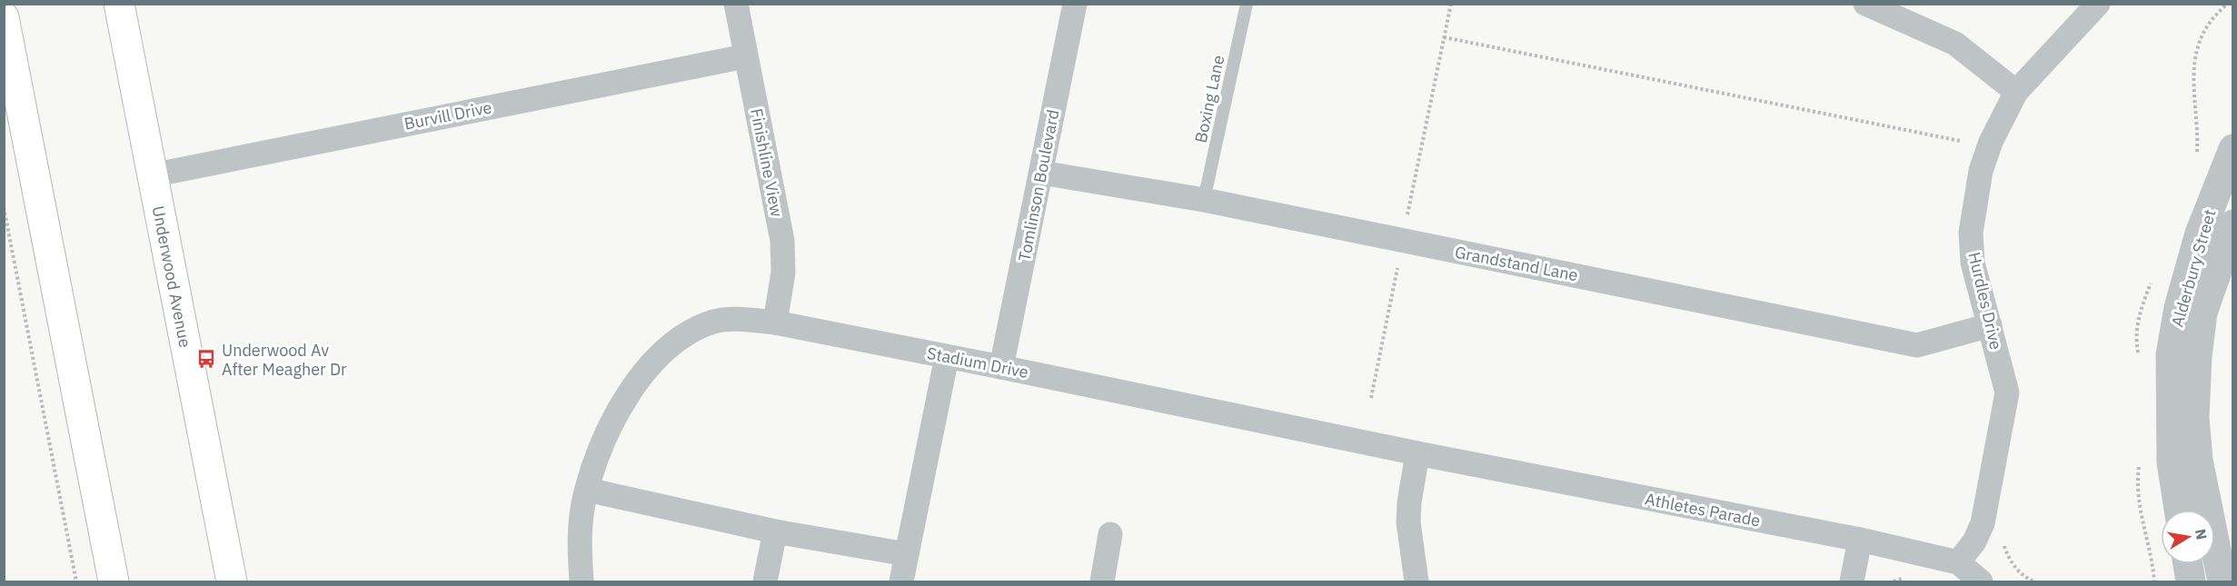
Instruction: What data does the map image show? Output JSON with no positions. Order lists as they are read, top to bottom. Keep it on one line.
{"streets":{"main road":["Underwood Avenue"],"street":["Burvill Drive","Finishline View","Tomlinson Boulevard","Grandstand Lane","Alderbury Street","Hurdles Drive","Stadium Drive","Athletes Parade"],"lane":["Boxing Lane"]},"crossings":[["Boxing Lane","Grandstand Lane"],["Burvill Drive","Finishline View"],["Burvill Drive","Underwood Avenue"],["Finishline View","Stadium Drive"],["Tomlinson Boulevard","Grandstand Lane"],["Tomlinson Boulevard","Stadium Drive"],["Grandstand Lane","Hurdles Drive"],["Hurdles Drive","Athletes Parade"],["Stadium Drive","Athletes Parade"]],"places":{"bus stop":["Underwood Av After Meagher Dr"]},"north":"right"}
